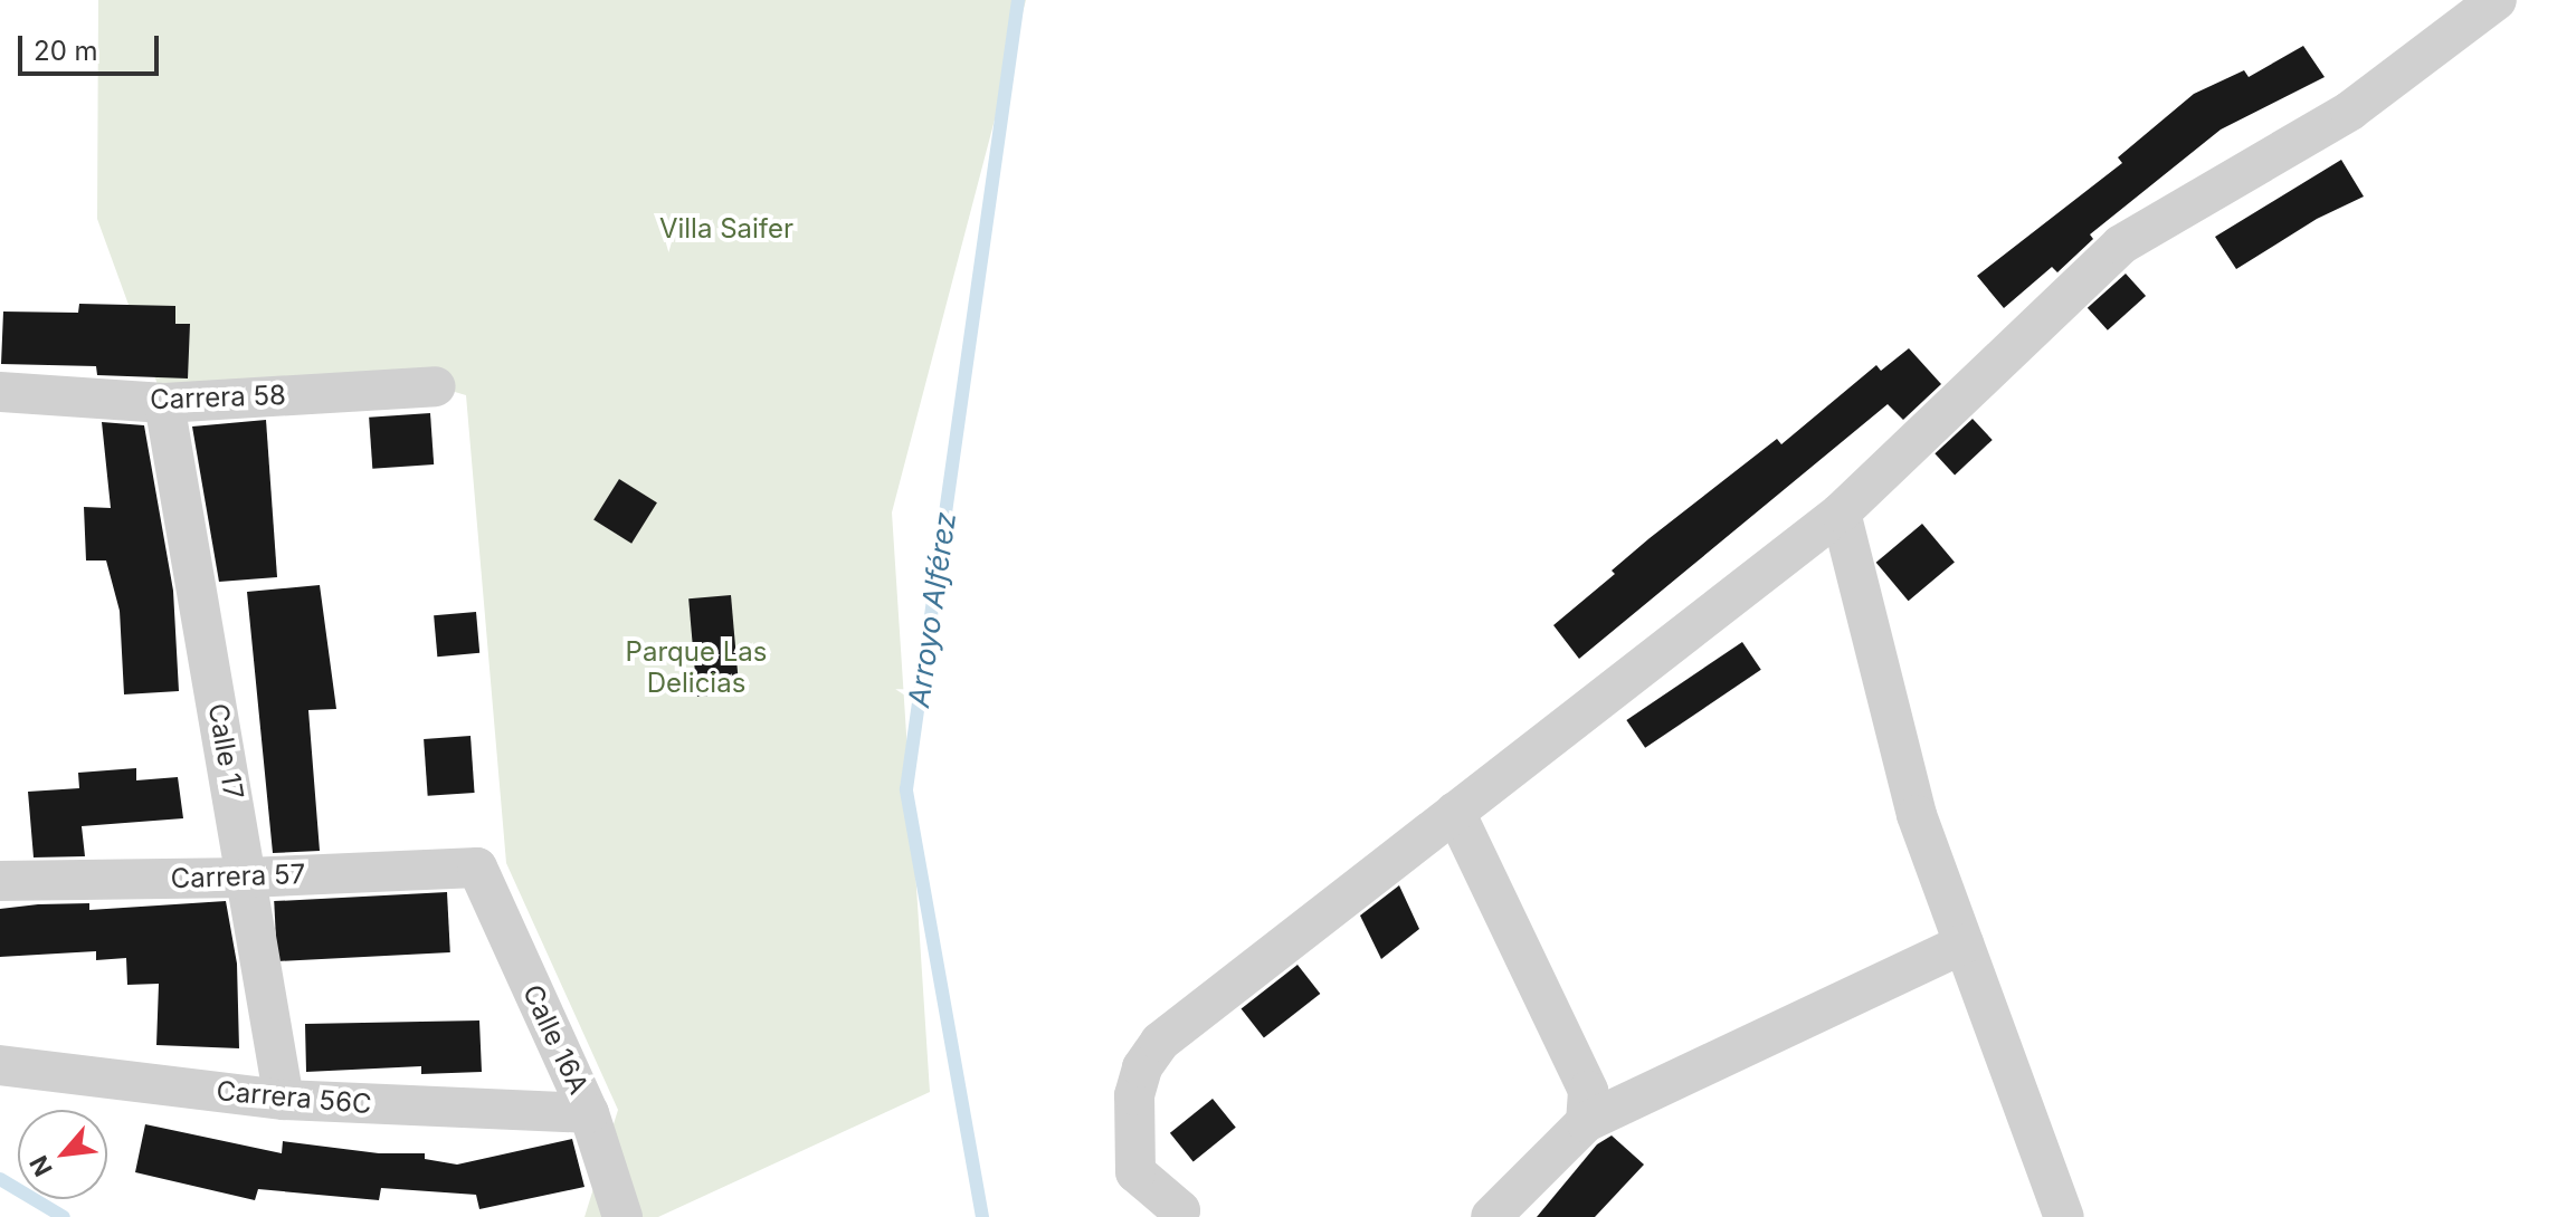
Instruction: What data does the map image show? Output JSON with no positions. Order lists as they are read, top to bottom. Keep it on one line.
{"streets":{"street":["Carrera 58","Calle 17","Carrera 57","Calle 16A","Carrera 56C"]},"crossings":[["Carrera 58","Calle 17"],["Calle 17","Carrera 57"],["Calle 17","Carrera 56C"],["Carrera 57","Calle 16A"],["Calle 16A","Carrera 56C"]],"water":["Arroyo Alférez"],"parks":["Villa Saifer","Parque Las Delicias"],"scale_bar":"20 m","north":"bottom left"}
